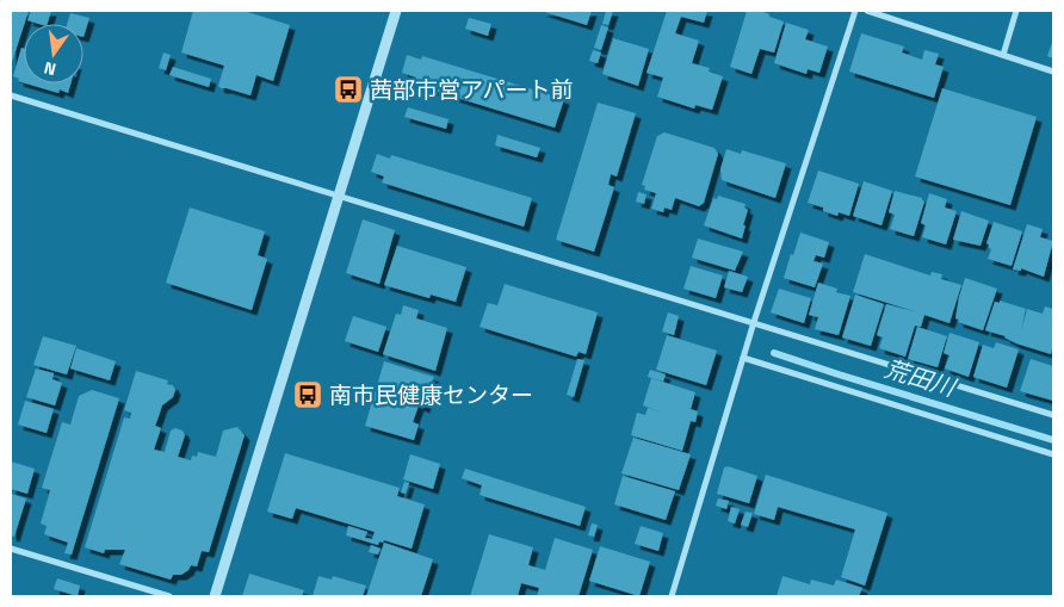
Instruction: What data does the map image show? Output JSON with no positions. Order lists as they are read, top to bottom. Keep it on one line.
{"water":["荒田川"],"places":{"bus stop":["茜部市営アパート前","南市民健康センター"]},"north":"bottom"}
